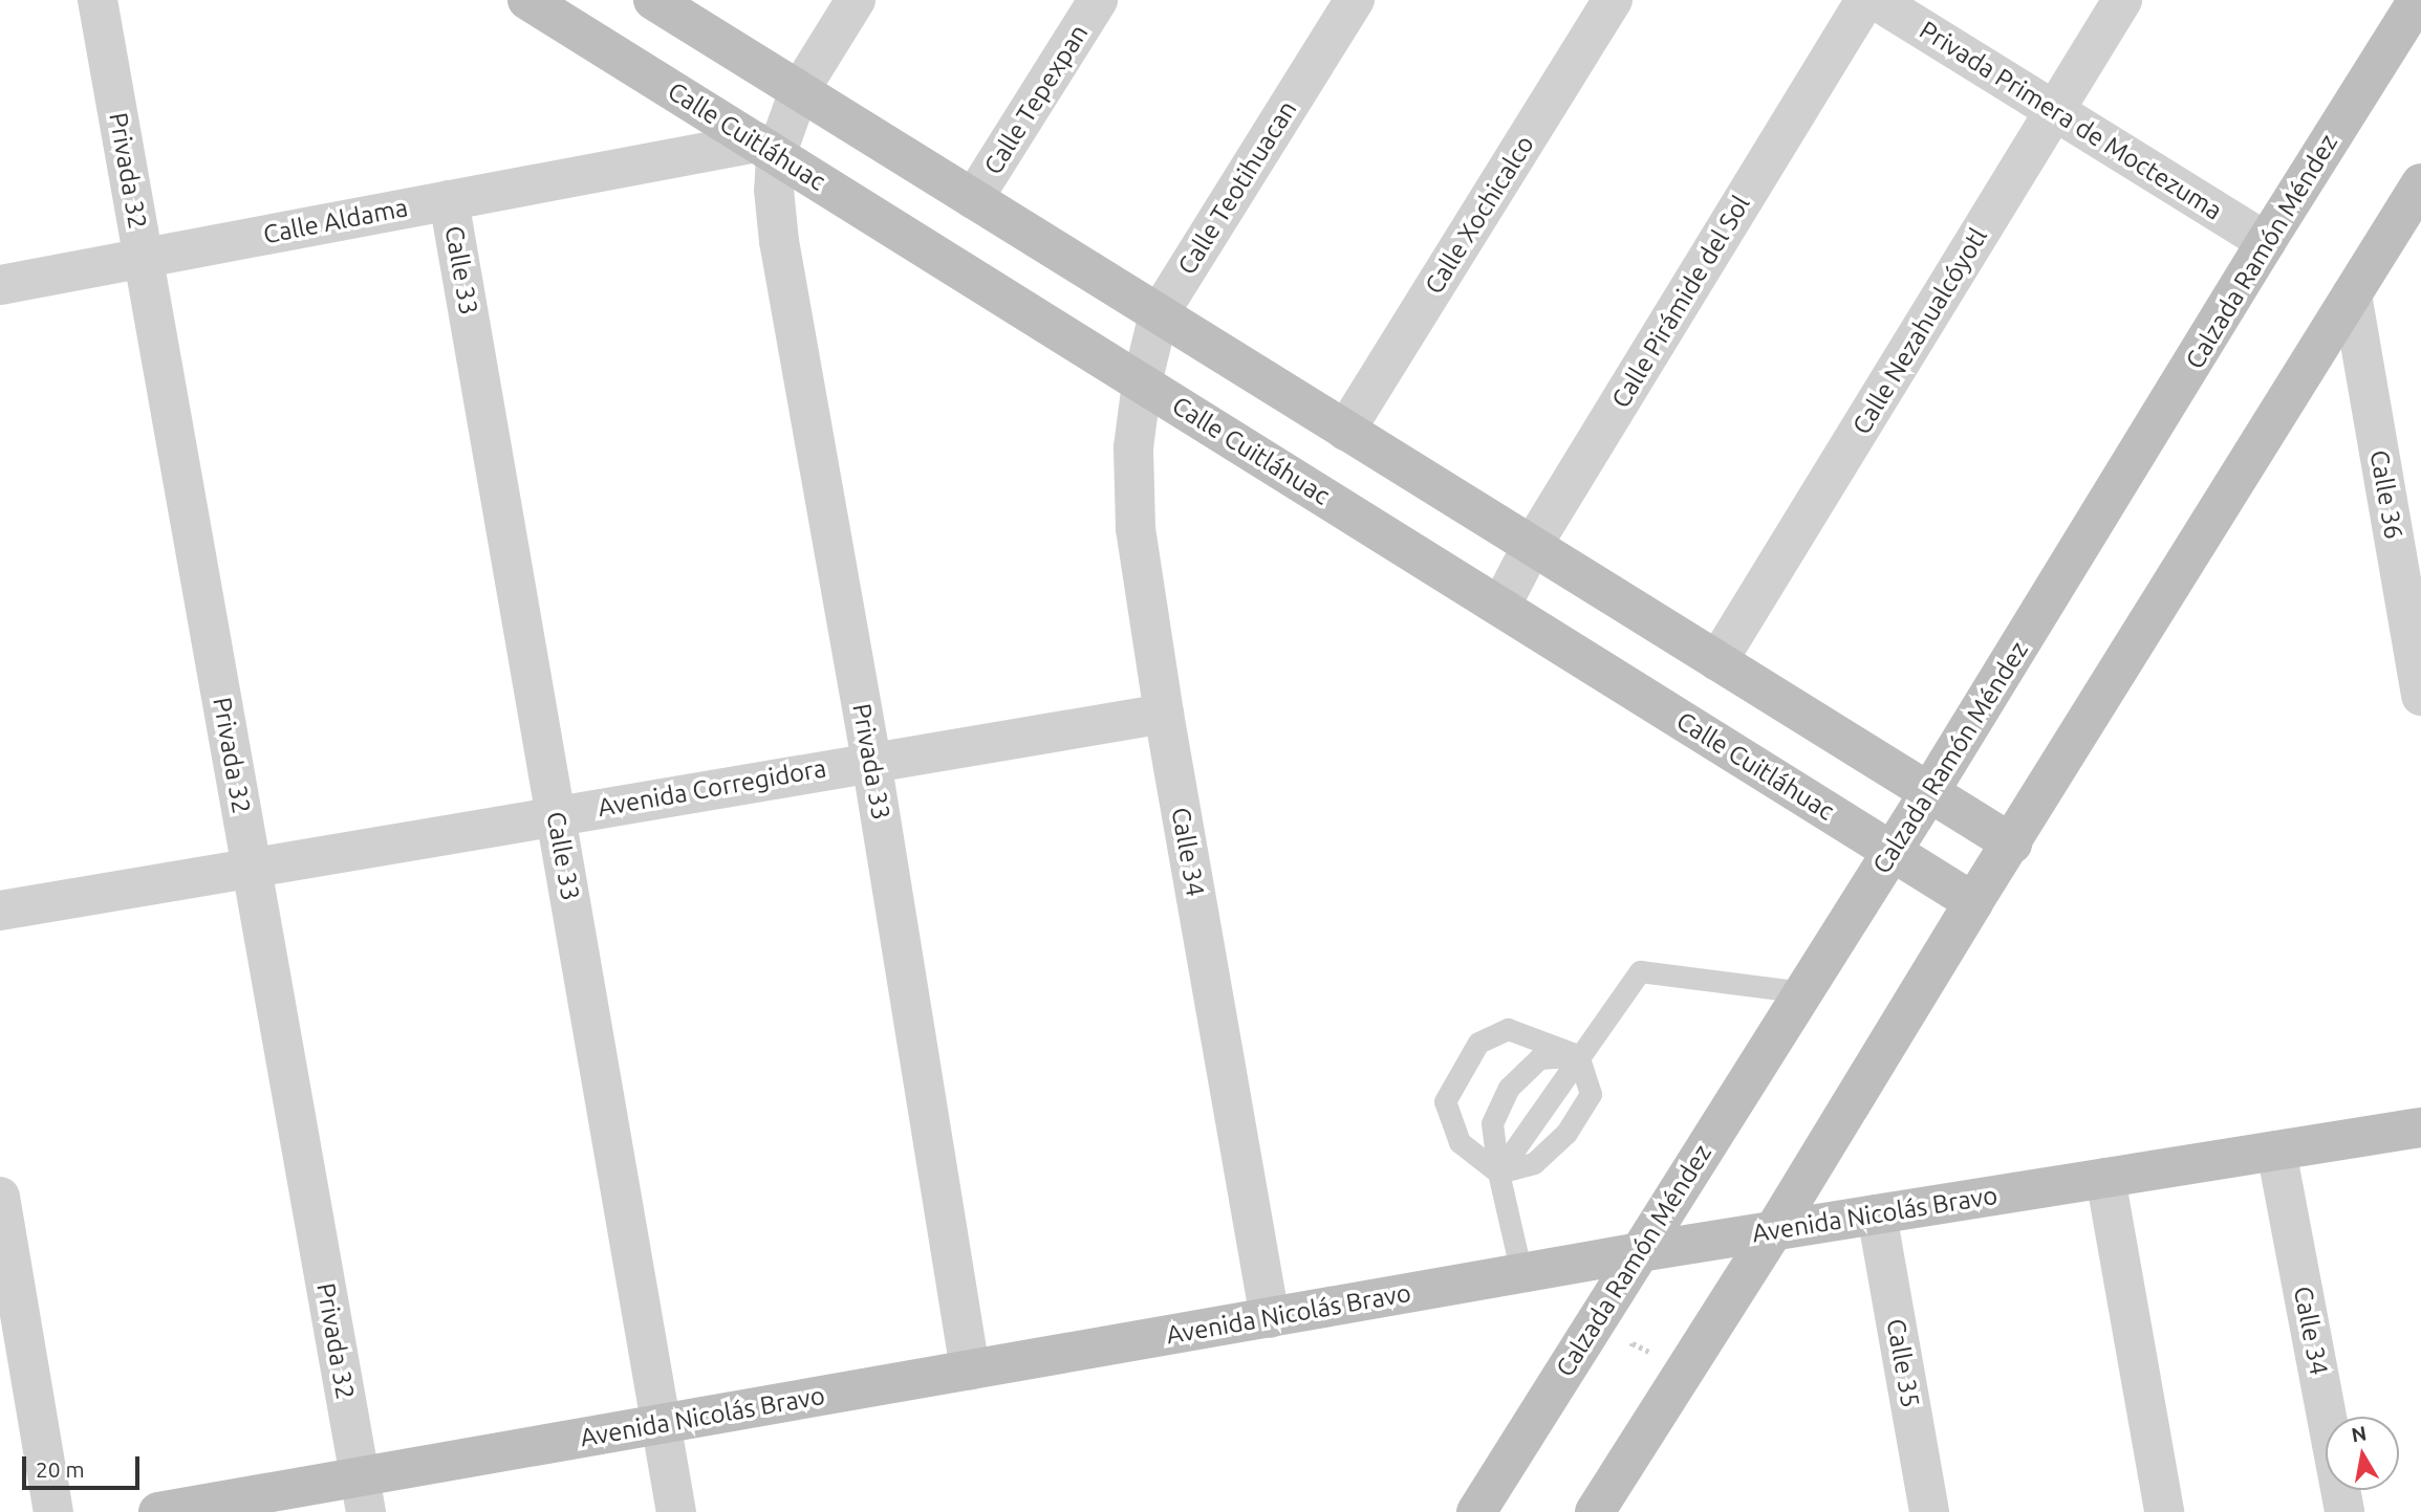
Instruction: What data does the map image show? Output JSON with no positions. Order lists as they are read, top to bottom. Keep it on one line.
{"streets":{"main road":["Calle Cuitláhuac","Calzada Ramón Méndez","Avenida Nicolás Bravo"],"street":["Calle Tepexpan","Privada Primera de Moctezuma","Privada 32","Calle Teotihuacan","Calle Xochicalco","Calle Aldama","Calle 33","Calle Pirámide del Sol","Calle Nezahualcóyotl","Calle 36","Privada 33","Avenida Corregidora","Calle 34","Calle 35"]},"crossings":[["Privada Primera de Moctezuma","Calzada Ramón Méndez"],["Privada Primera de Moctezuma","Calle Nezahualcóyotl"],["Calle Cuitláhuac","Calle Teotihuacan"],["Calle Cuitláhuac","Calle Aldama"],["Calle Cuitláhuac","Calzada Ramón Méndez"],["Calle Cuitláhuac","Calle Pirámide del Sol"],["Calle Cuitláhuac","Privada 33"],["Calle Cuitláhuac","Calle 34"],["Privada 32","Calle Aldama"],["Privada 32","Avenida Corregidora"],["Privada 32","Avenida Nicolás Bravo"],["Calle Teotihuacan","Calle 34"],["Calle Aldama","Calle 33"],["Calle Aldama","Privada 33"],["Calzada Ramón Méndez","Avenida Nicolás Bravo"],["Calle 33","Avenida Corregidora"],["Calle 33","Avenida Nicolás Bravo"],["Privada 33","Avenida Corregidora"],["Privada 33","Avenida Nicolás Bravo"],["Avenida Corregidora","Calle 34"],["Calle 34","Avenida Nicolás Bravo"],["Avenida Nicolás Bravo","Calle 35"]],"scale_bar":"20 m","north":"top"}
